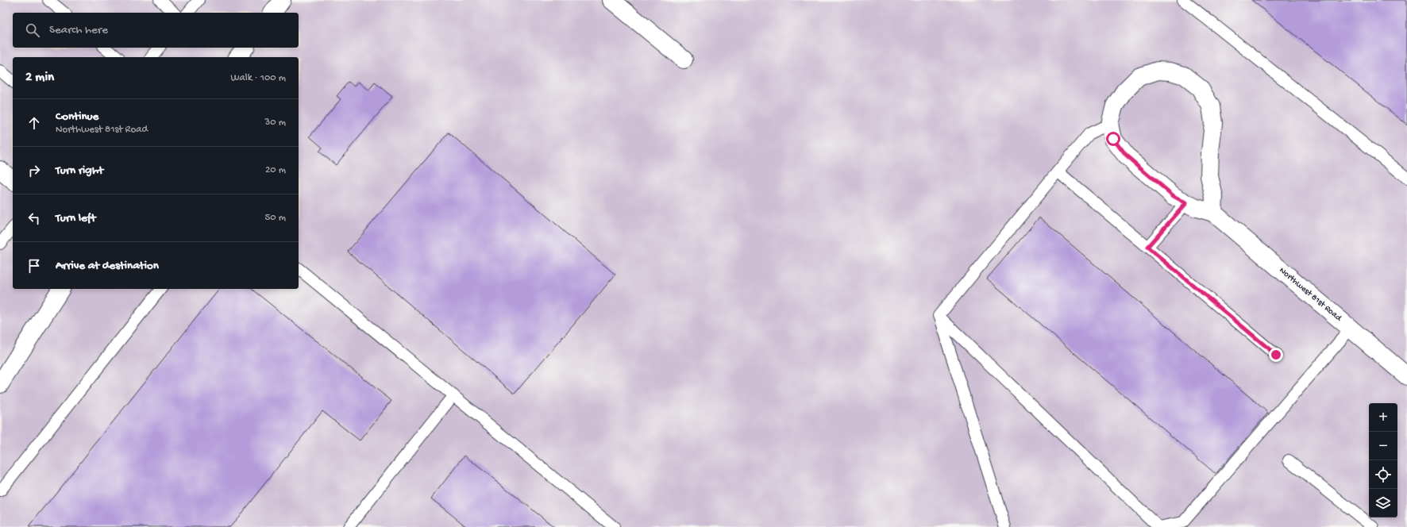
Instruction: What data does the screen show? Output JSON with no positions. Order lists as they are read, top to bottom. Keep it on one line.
{"streets":{"street":["Northwest 81st Road"]},"page":{"search":"Search here","heading":["2 min","Walk · 100 m"],"list":[["Continue","Northwest 81st Road","30 m"],["Turn right","20 m"],["Turn left","50 m"],"Arrive at destination"],"map_buttons":["+","−"]}}
